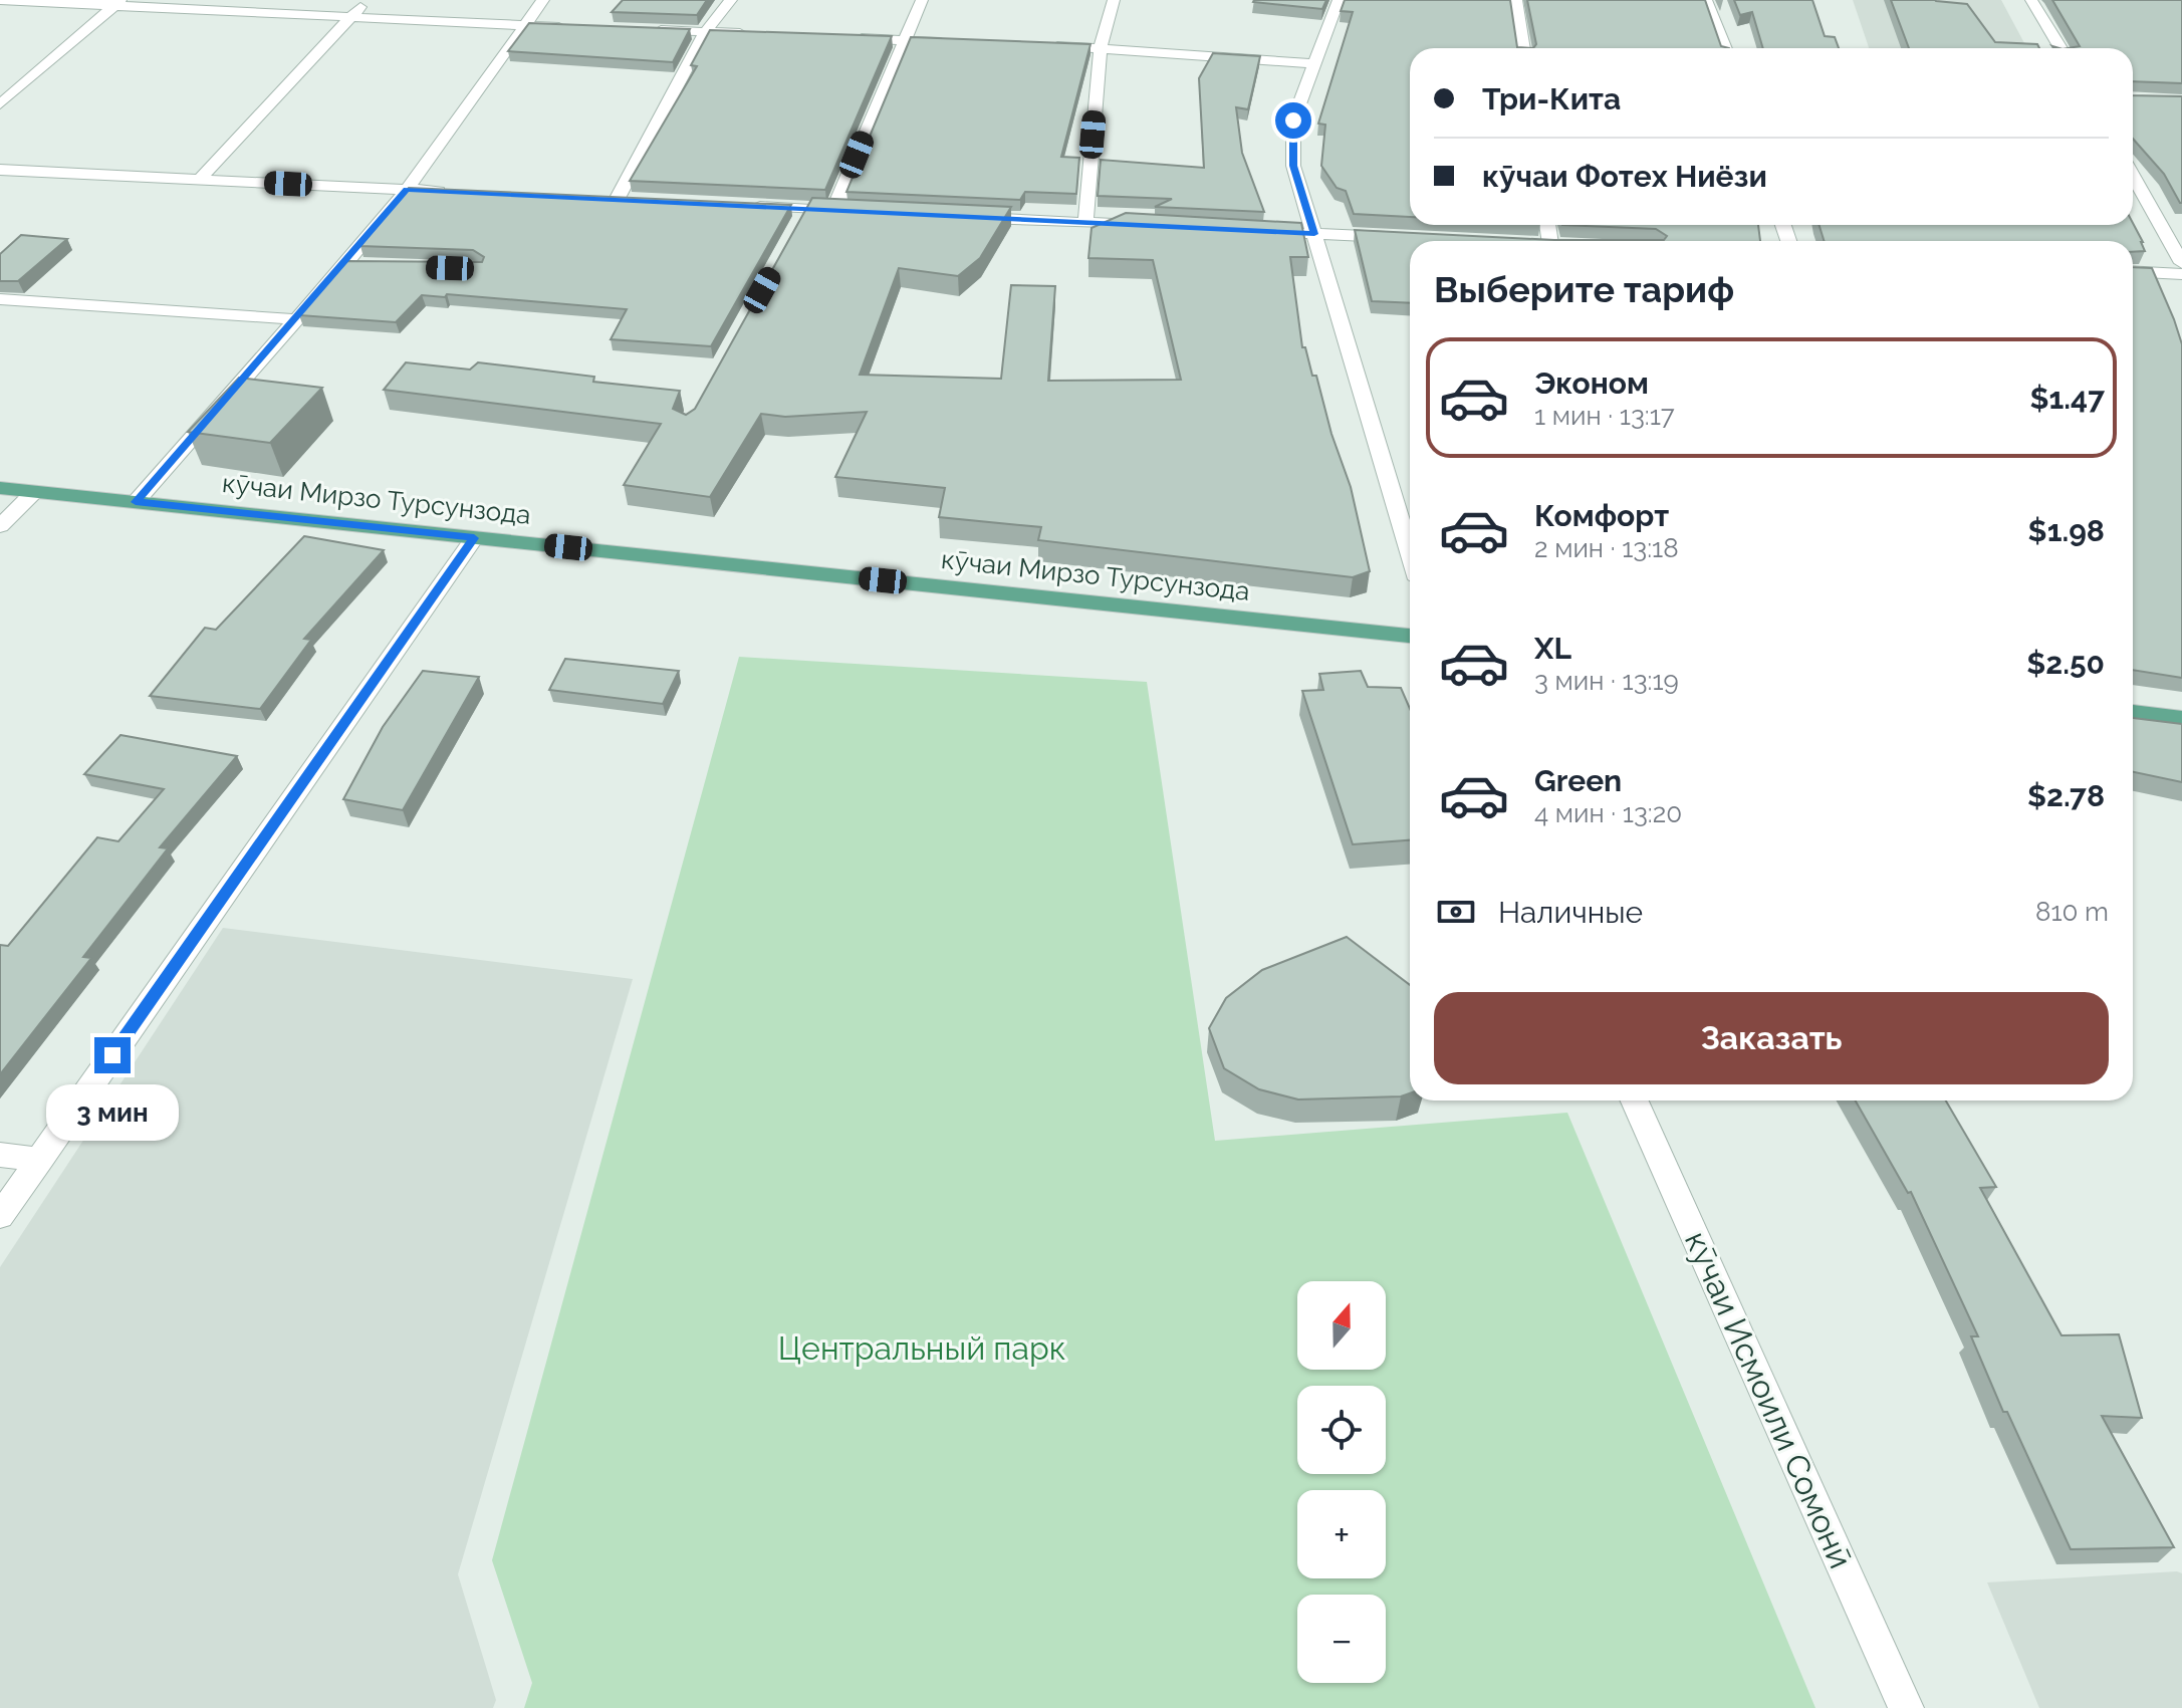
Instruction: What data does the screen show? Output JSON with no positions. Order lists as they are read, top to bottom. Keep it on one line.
{"streets":{"main road":["кӯчаи Мирзо Турсунзода"],"street":["кӯчаи Исмоили Сомонӣ"]},"parks":["Центральный парк"],"north":"top","page":{"banner":["Три-Кита","кӯчаи Фотех Ниёзи"],"heading":"Выберите тариф","list":[{"name":"Эконом","note":"1 мин · 13:17","value":"$1.47"},{"name":"Комфорт","note":"2 мин · 13:18","value":"$1.98"},{"name":"XL","note":"3 мин · 13:19","value":"$2.50"},{"name":"Green","note":"4 мин · 13:20","value":"$2.78"}],"pay":["Наличные","810 m"],"buttons":"Заказать","bubble":"3 мин","map_buttons":["+","−"]}}
